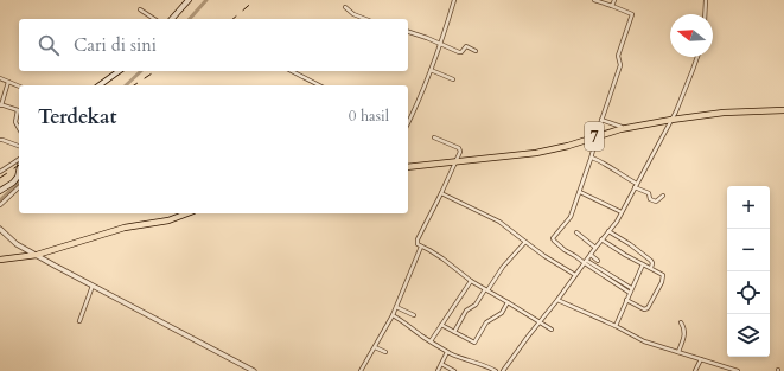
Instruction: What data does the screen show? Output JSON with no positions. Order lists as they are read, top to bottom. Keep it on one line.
{"streets":{"highway":["7"]},"north":"left","page":{"search":"Cari di sini","heading":["Terdekat","0 hasil"],"map_buttons":["+","−"]}}
